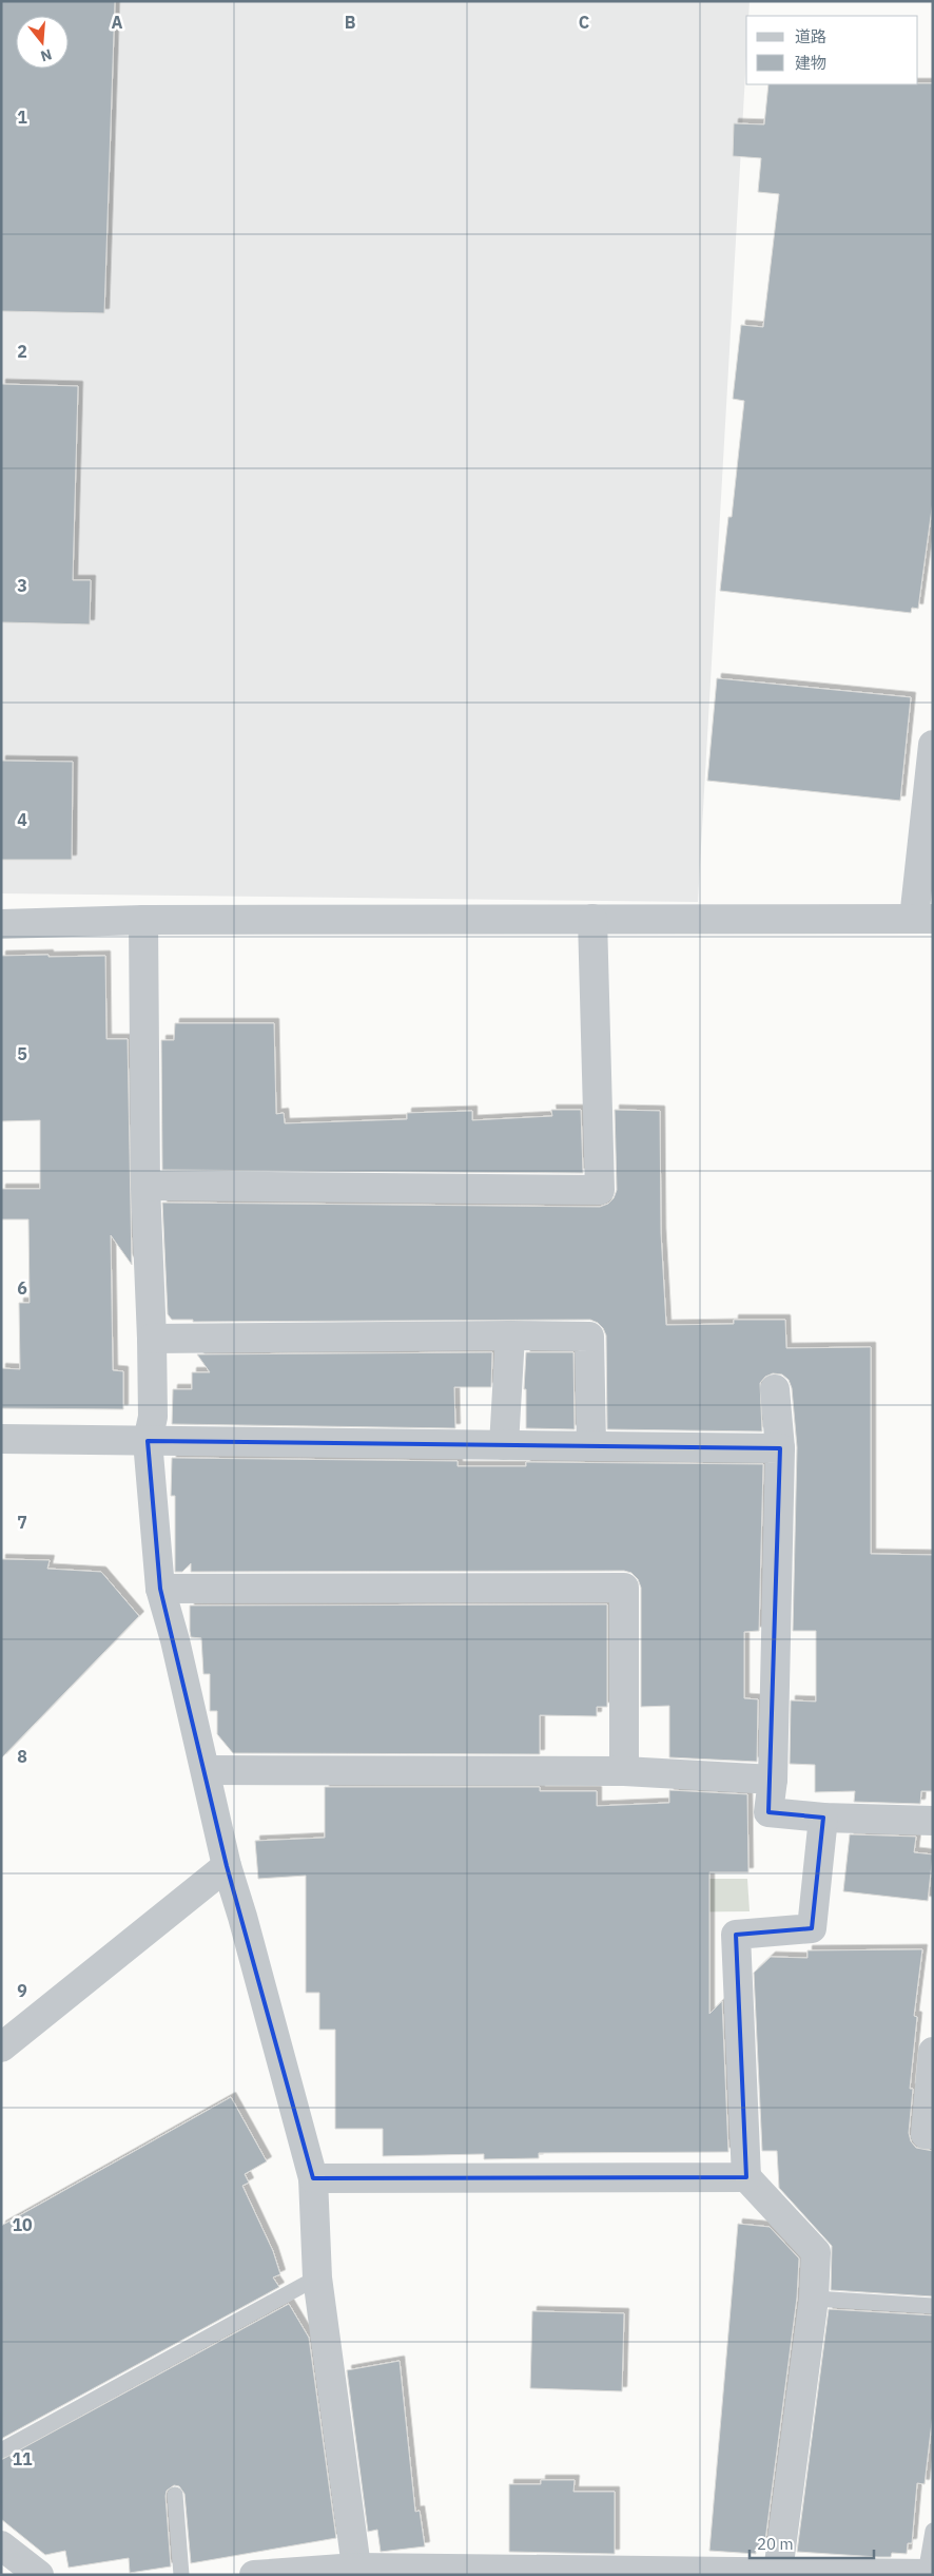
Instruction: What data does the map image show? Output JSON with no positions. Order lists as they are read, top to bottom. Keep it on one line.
{"legend":["道路","建物"],"scale_bar":"20 m","north":"bottom","grid":{"columns":["A","B","C"],"rows":["1","2","3","4","5","6","7","8","9","10","11"]}}
